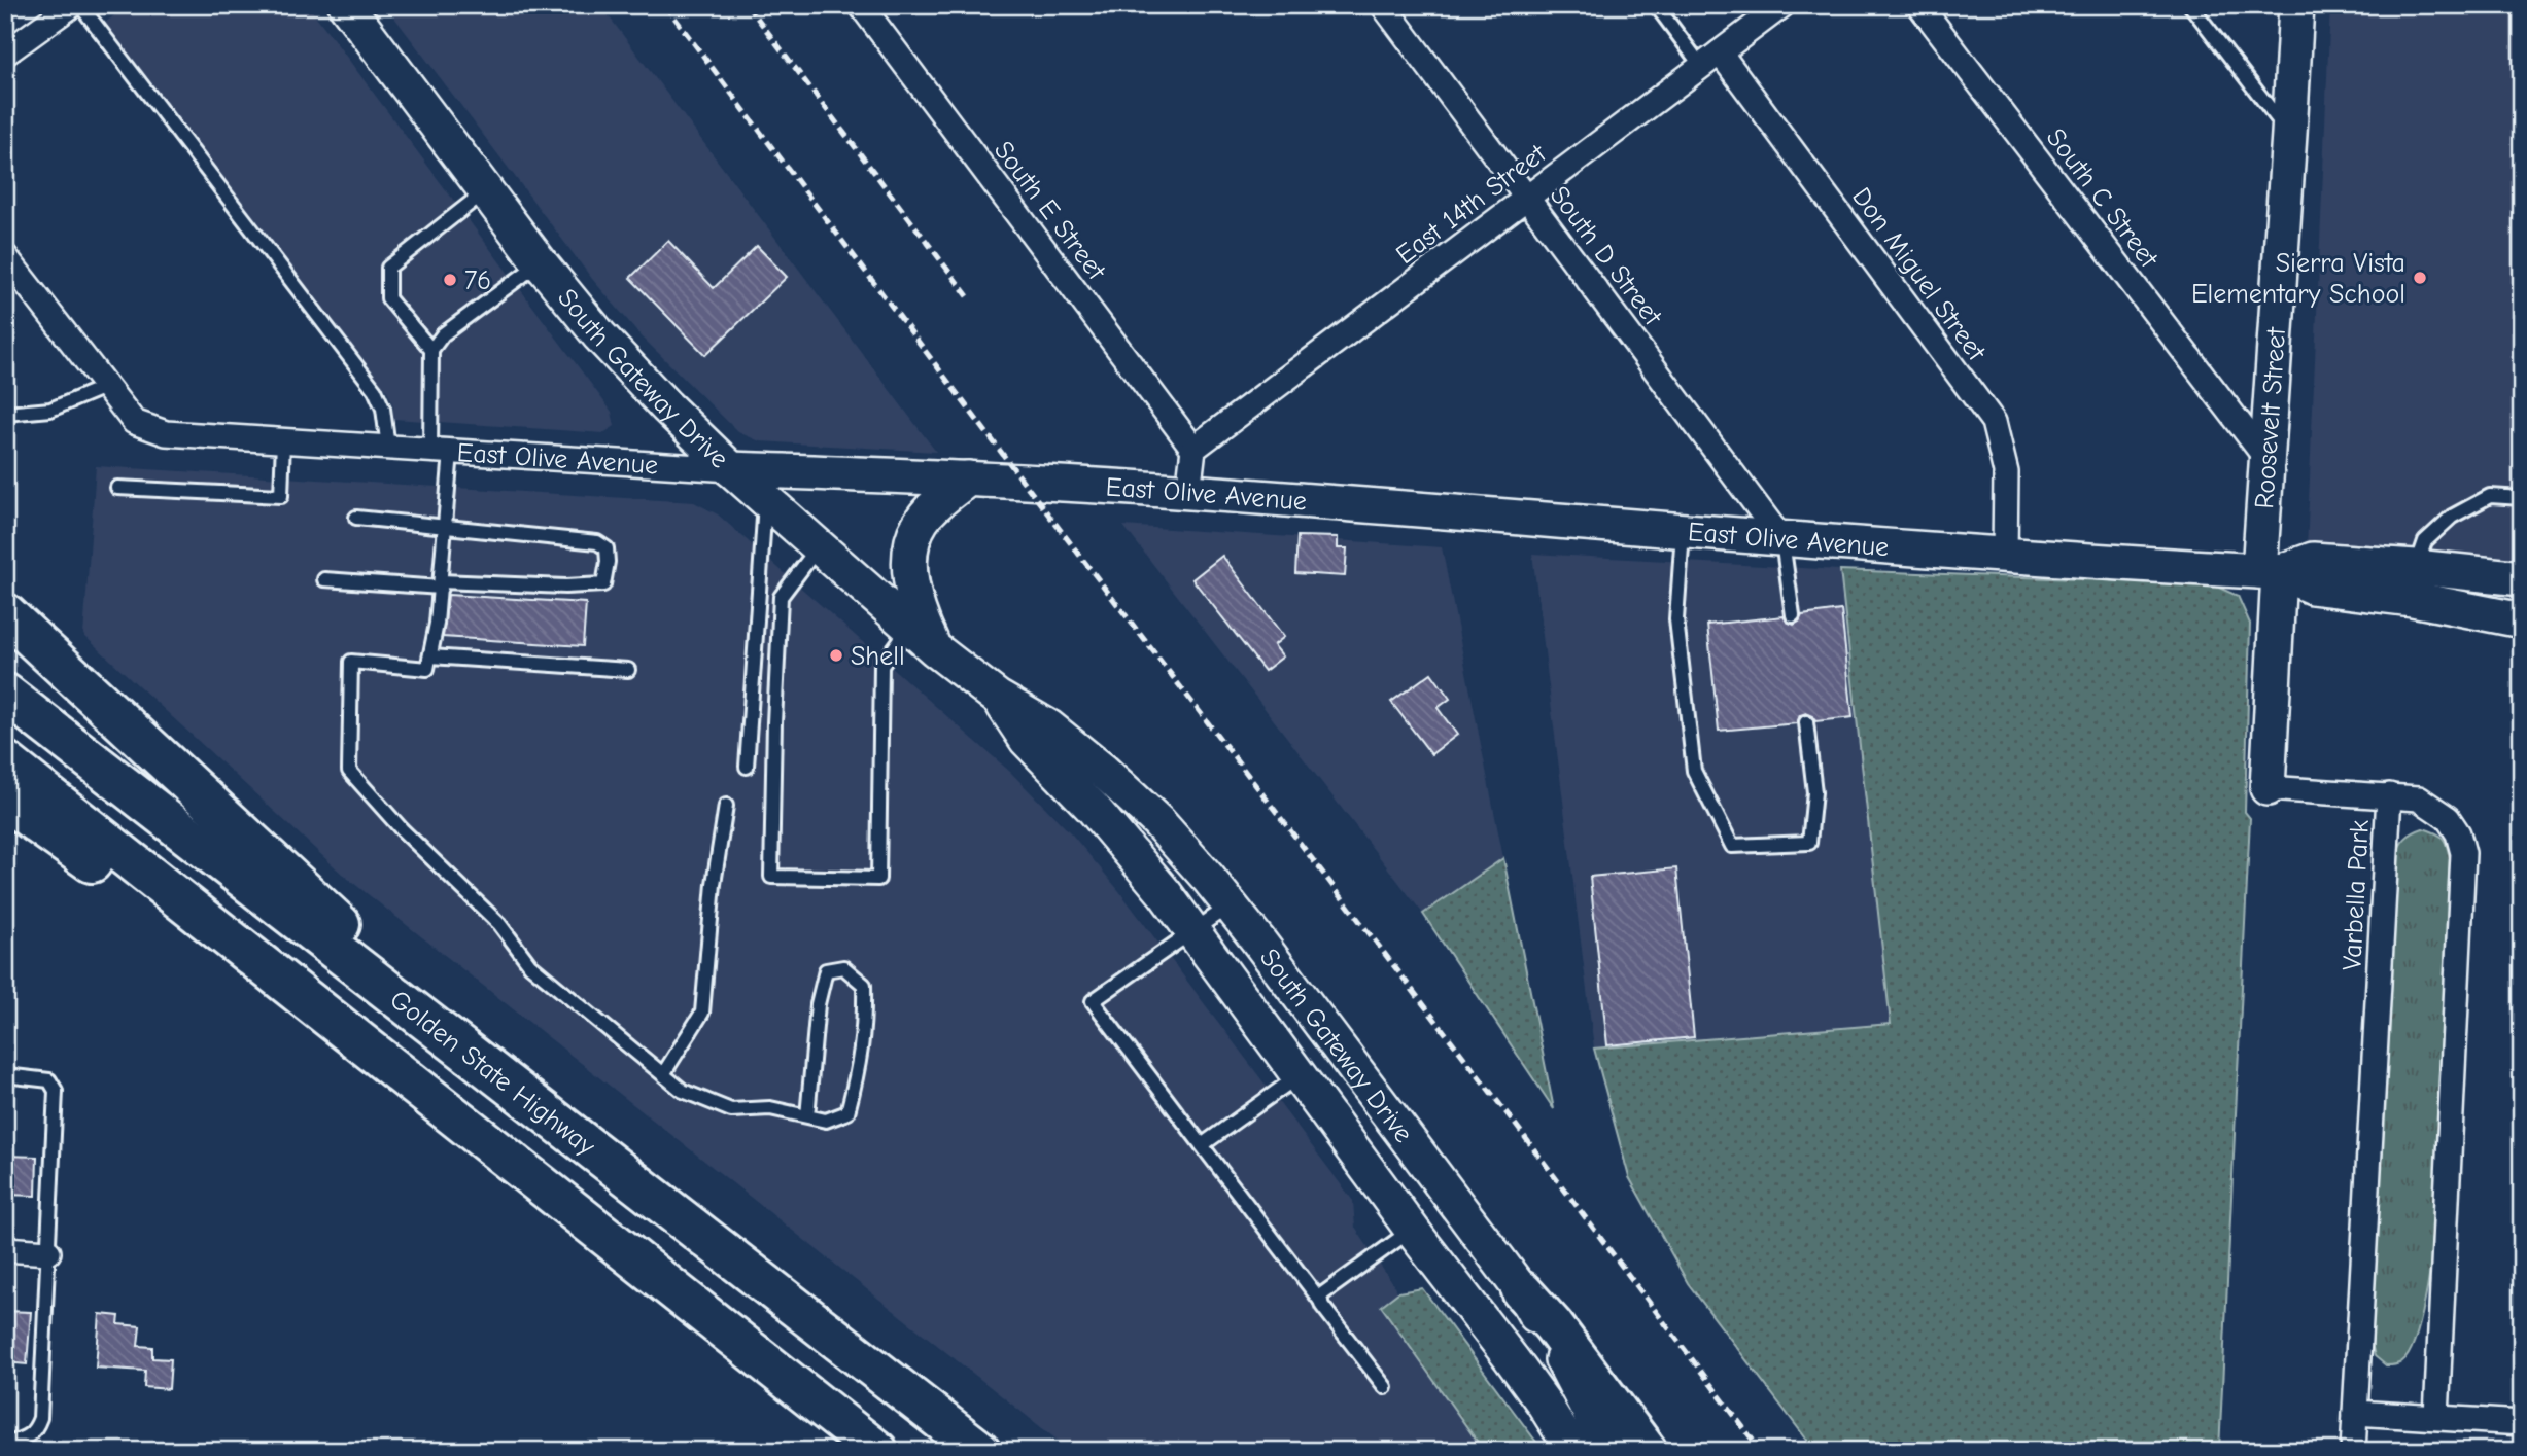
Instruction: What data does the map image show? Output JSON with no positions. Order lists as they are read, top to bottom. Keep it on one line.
{"streets":{"highway":["Golden State Highway"],"main road":["South Gateway Drive","Roosevelt Street","East Olive Avenue"],"street":["South C Street","East 14th Street","South E Street","South D Street","Don Miguel Street","Varbella Park"]},"crossings":[["South C Street","Roosevelt Street"],["East 14th Street","South E Street"],["East 14th Street","South D Street"],["East 14th Street","Don Miguel Street"],["South D Street","East Olive Avenue"],["Don Miguel Street","East Olive Avenue"],["South Gateway Drive","East Olive Avenue"],["Roosevelt Street","East Olive Avenue"]],"places":["Sierra Vista Elementary School","76","Shell"]}
